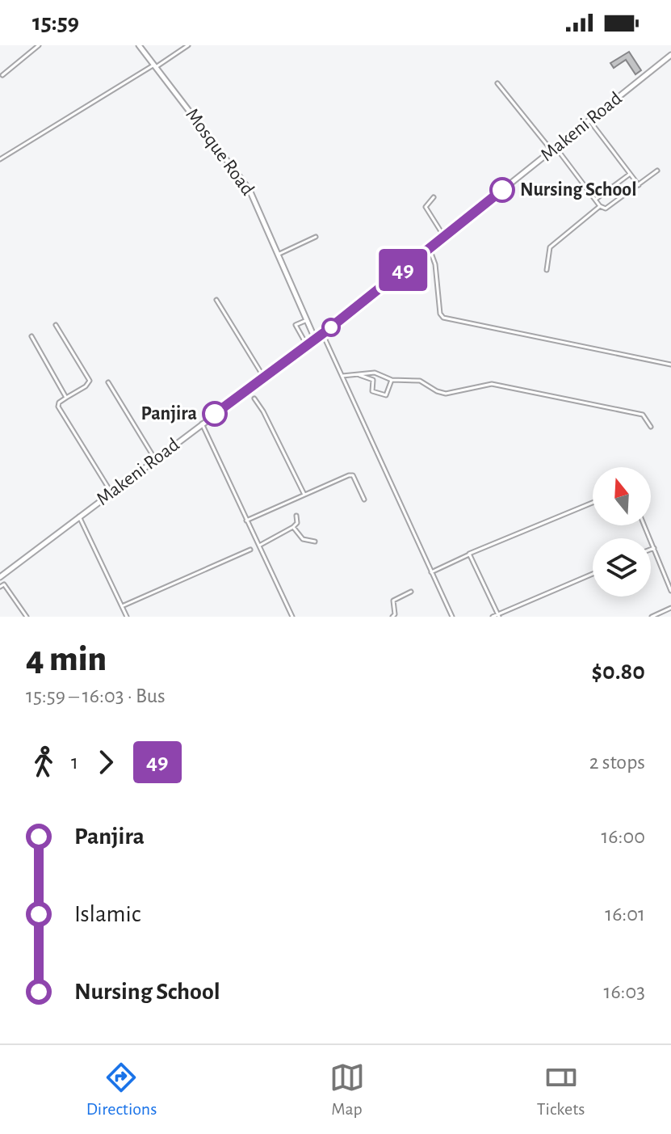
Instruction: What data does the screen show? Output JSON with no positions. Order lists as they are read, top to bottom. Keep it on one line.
{"streets":{"main road":["Makeni Road","Mosque Road"]},"crossings":[["Makeni Road","Mosque Road"]],"places":["Nursing School","Panjira"],"lines":["bus line 49"],"north":"top","page":{"status":"15:59","on_map":"49","heading":["4 min","15:59 – 16:03 · Bus","$0.80"],"legs":["1","49","2 stops"],"list":[{"name":"Panjira","value":"16:00"},{"name":"Islamic","value":"16:01"},{"name":"Nursing School","value":"16:03"}],"tabs":["Directions","Map","Tickets"]}}
